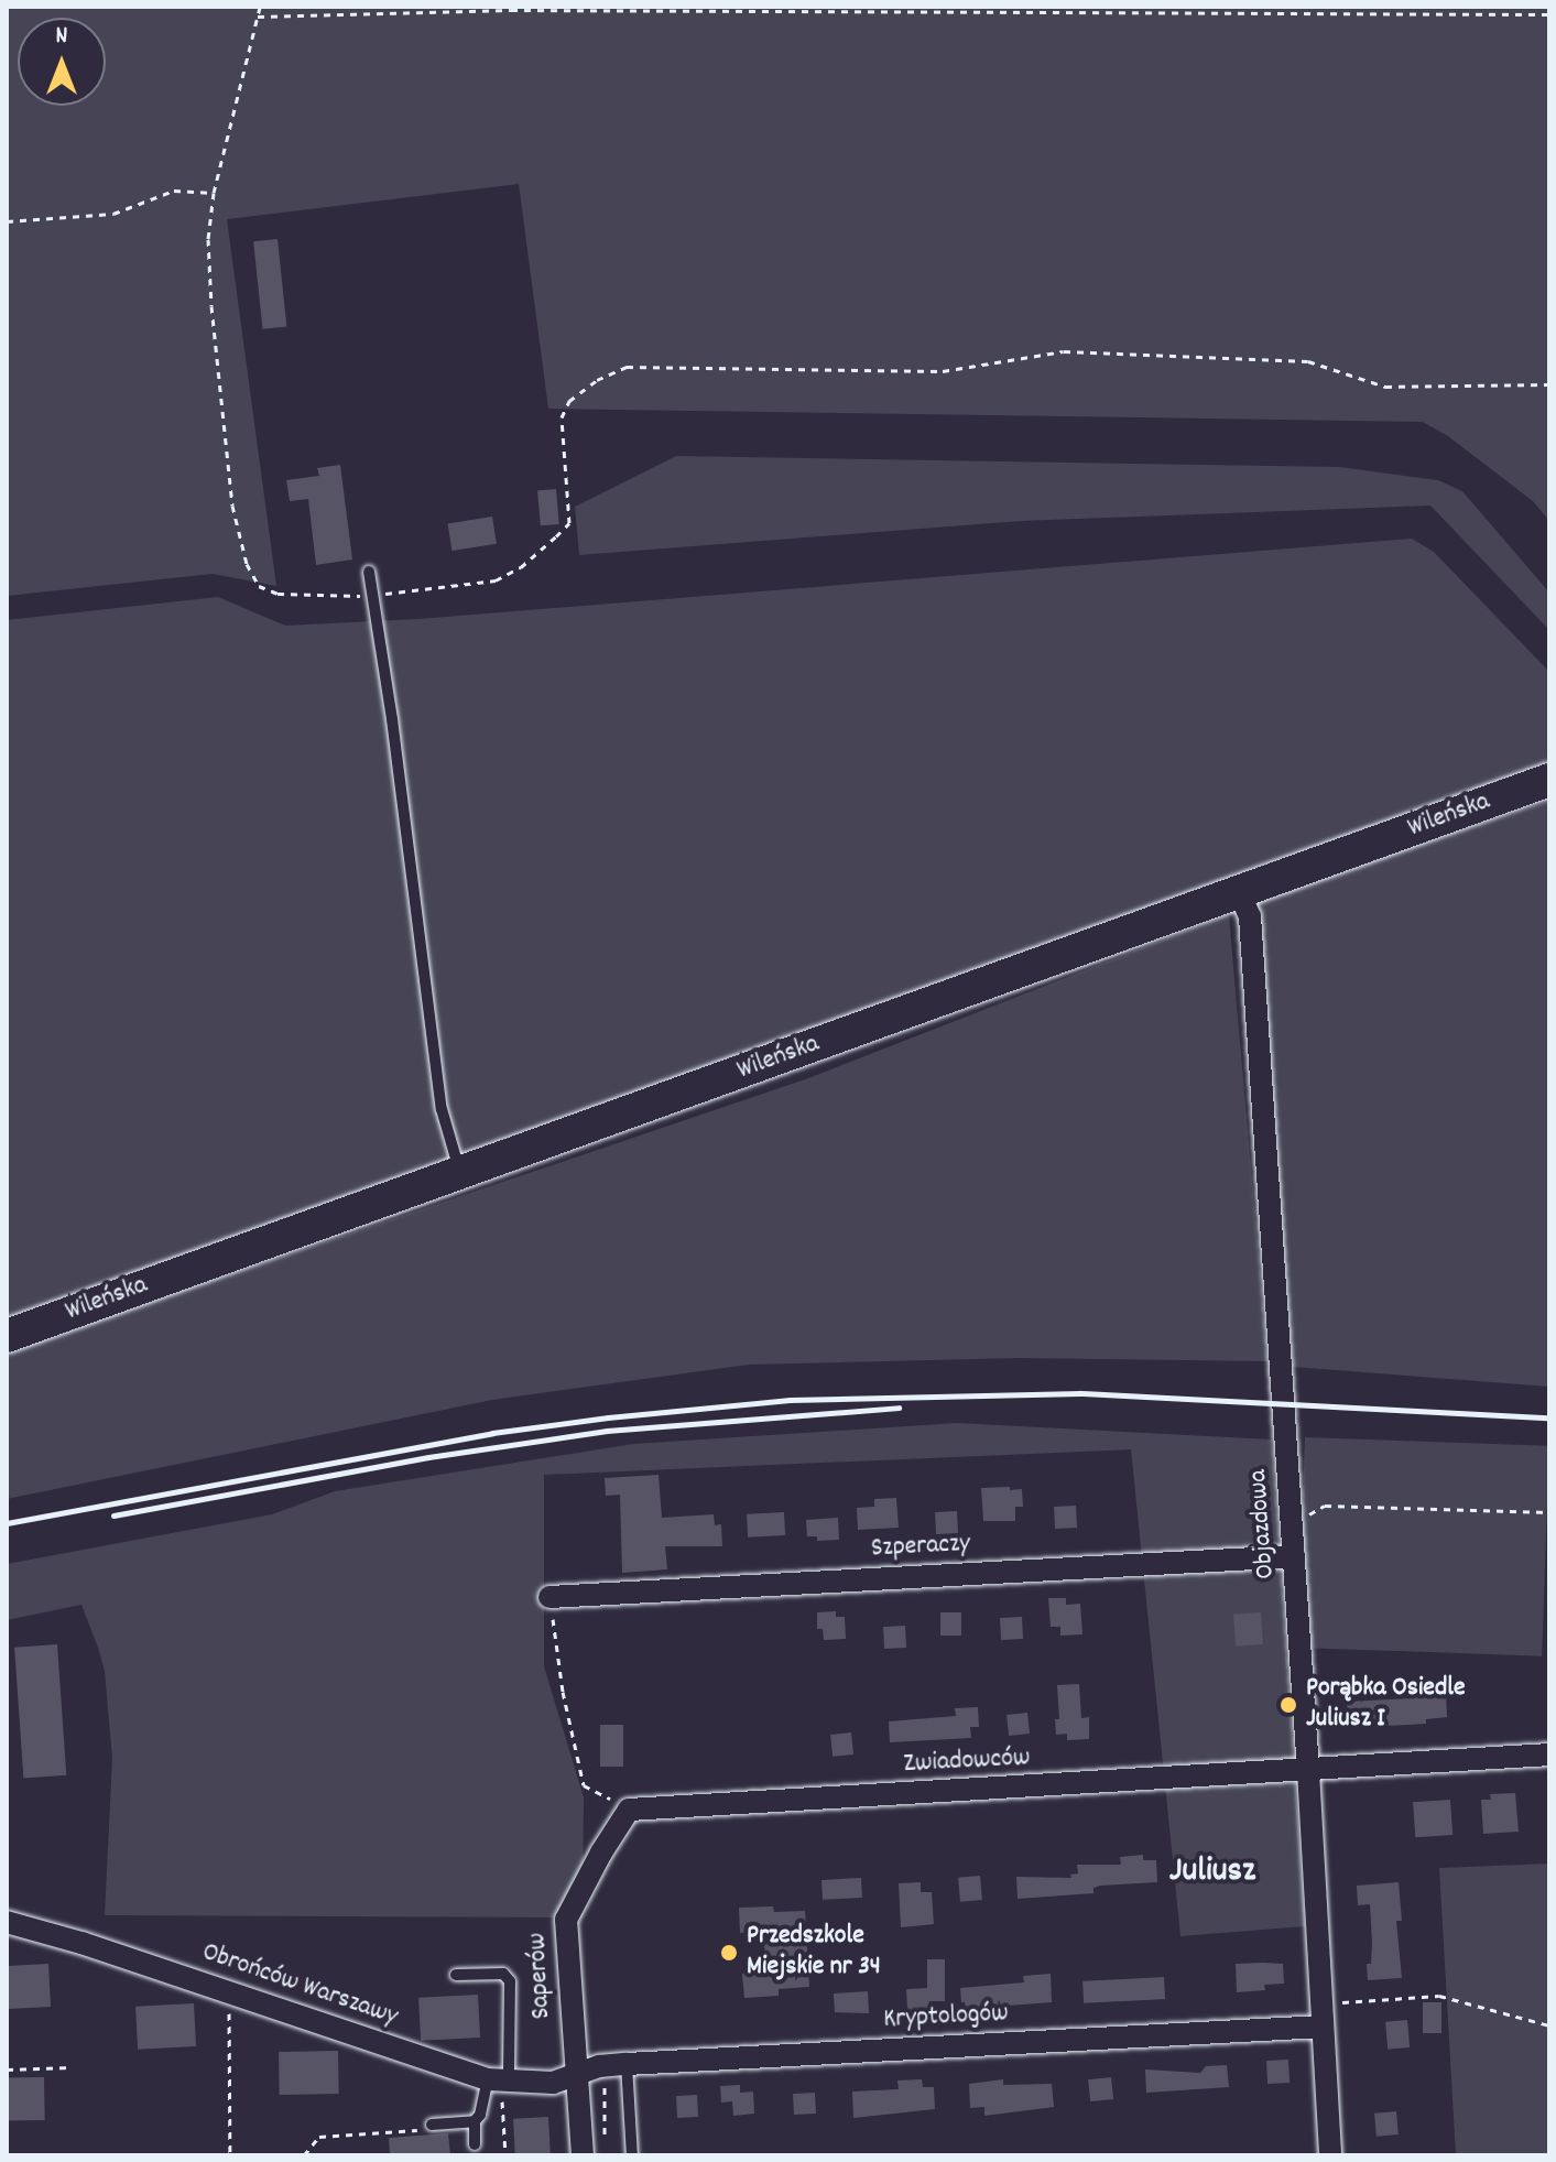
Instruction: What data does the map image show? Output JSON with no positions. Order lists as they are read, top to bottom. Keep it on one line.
{"streets":{"street":["Wileńska","Objazdowa","Szperaczy","Zwiadowców","Saperów","Obrońców Warszawy","Kryptologów"]},"crossings":[["Wileńska","Objazdowa"],["Objazdowa","Szperaczy"],["Objazdowa","Zwiadowców"],["Objazdowa","Kryptologów"],["Zwiadowców","Saperów"],["Saperów","Obrońców Warszawy"],["Saperów","Kryptologów"],["Obrońców Warszawy","Kryptologów"]],"districts":["Juliusz"],"places":["Porąbka Osiedle Juliusz I","Przedszkole Miejskie nr 34"],"north":"top"}
